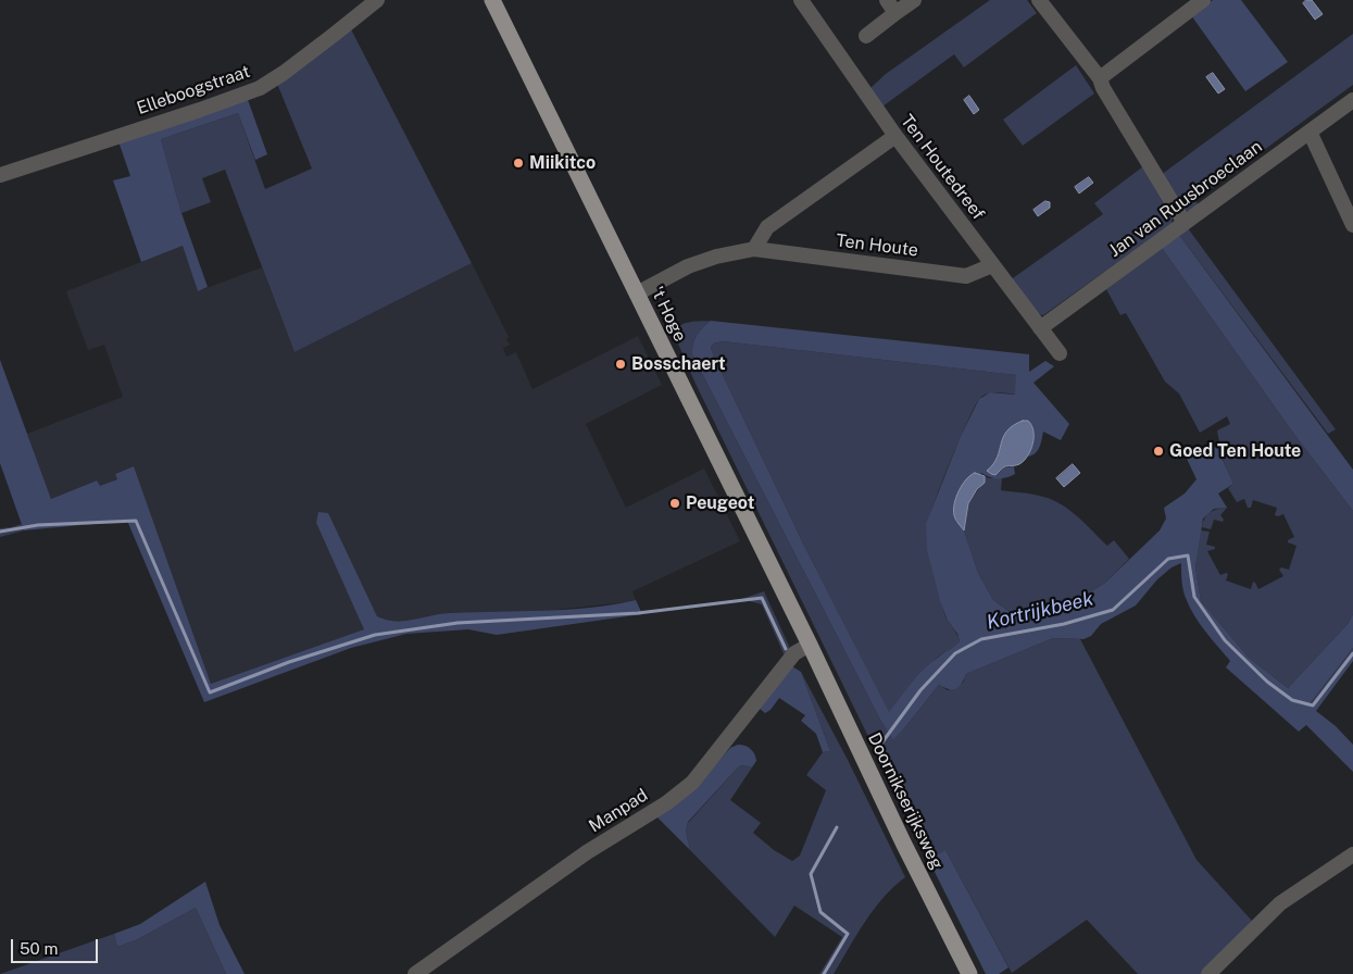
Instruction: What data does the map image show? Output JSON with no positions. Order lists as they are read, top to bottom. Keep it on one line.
{"streets":{"main road":["'t Hoge","Doornikserijksweg"],"street":["Elleboogstraat","Ten Houtedreef","Jan van Ruusbroeclaan","Ten Houte","Manpad"]},"crossings":[["Ten Houtedreef","Jan van Ruusbroeclaan"],["Ten Houtedreef","Ten Houte"],["Ten Houte","'t Hoge"],["'t Hoge","Doornikserijksweg"],["'t Hoge","Manpad"],["Doornikserijksweg","Manpad"]],"water":["Kortrijkbeek"],"places":["Miikitco","Bosschaert","Goed Ten Houte","Peugeot"],"scale_bar":"50 m"}
